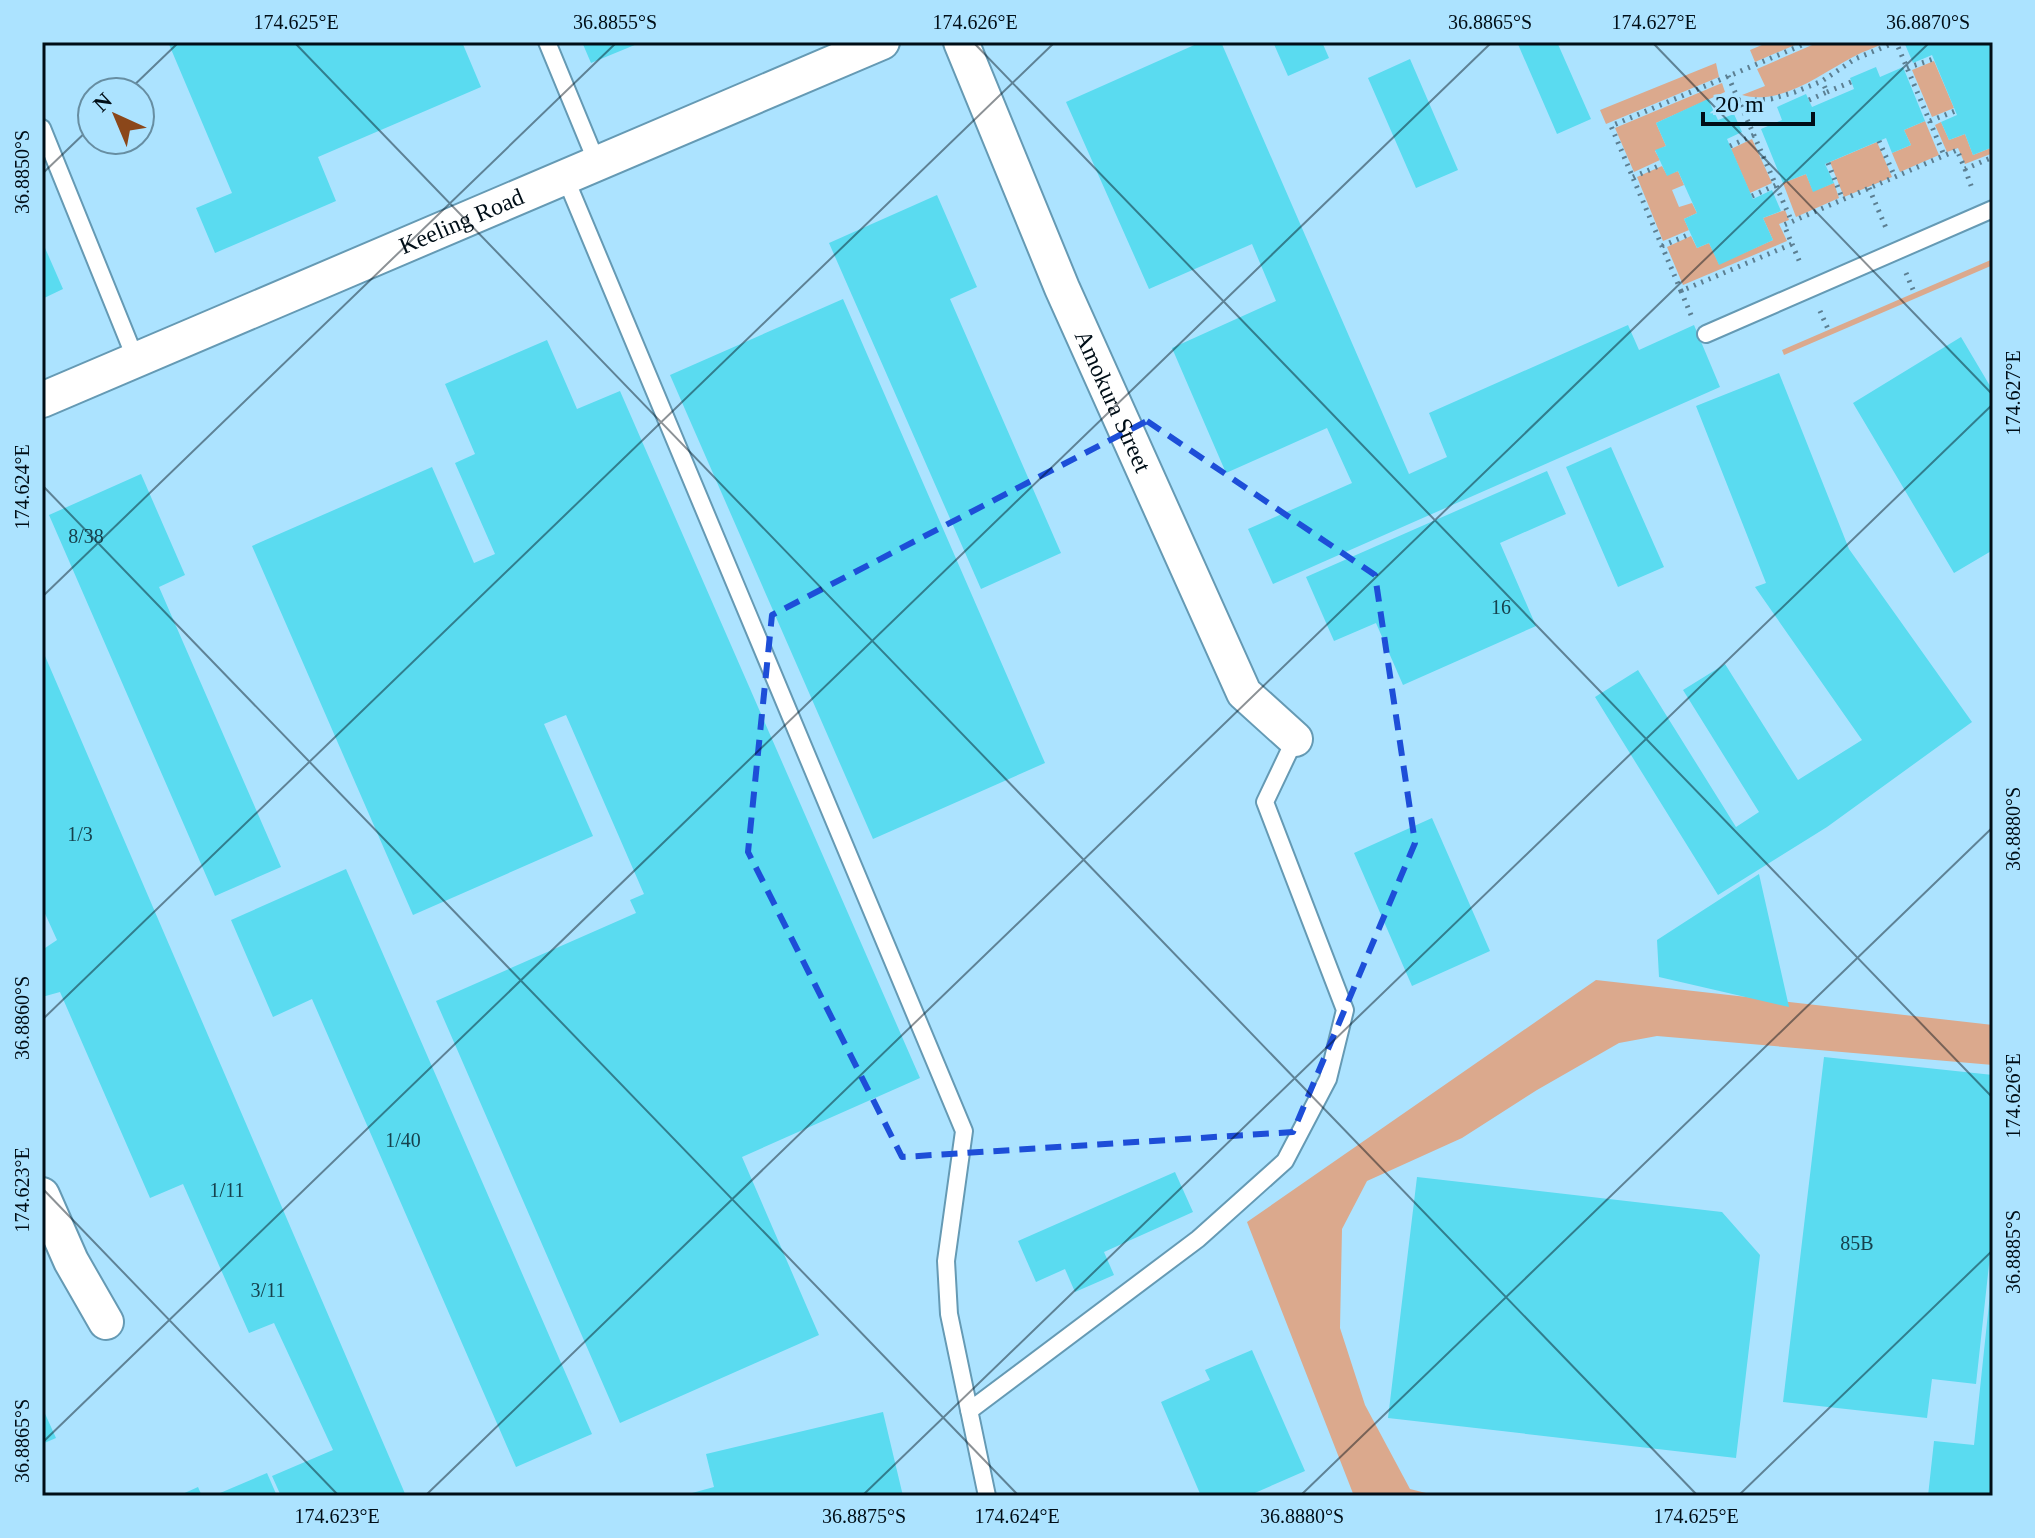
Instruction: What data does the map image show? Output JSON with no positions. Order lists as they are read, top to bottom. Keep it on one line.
{"streets":{"street":["Keeling Road","Amokura Street"]},"house_numbers":["8/38","16","1/3","1/40","1/11","85B","3/11"],"scale_bar":"20 m","north":"top left","coordinates":["174.625°E","36.8855°S","174.626°E","36.8865°S","174.627°E","36.8870°S","36.8850°S","174.624°E","36.8880°S","36.8860°S","174.623°E","36.8885°S","36.8875°S"]}
